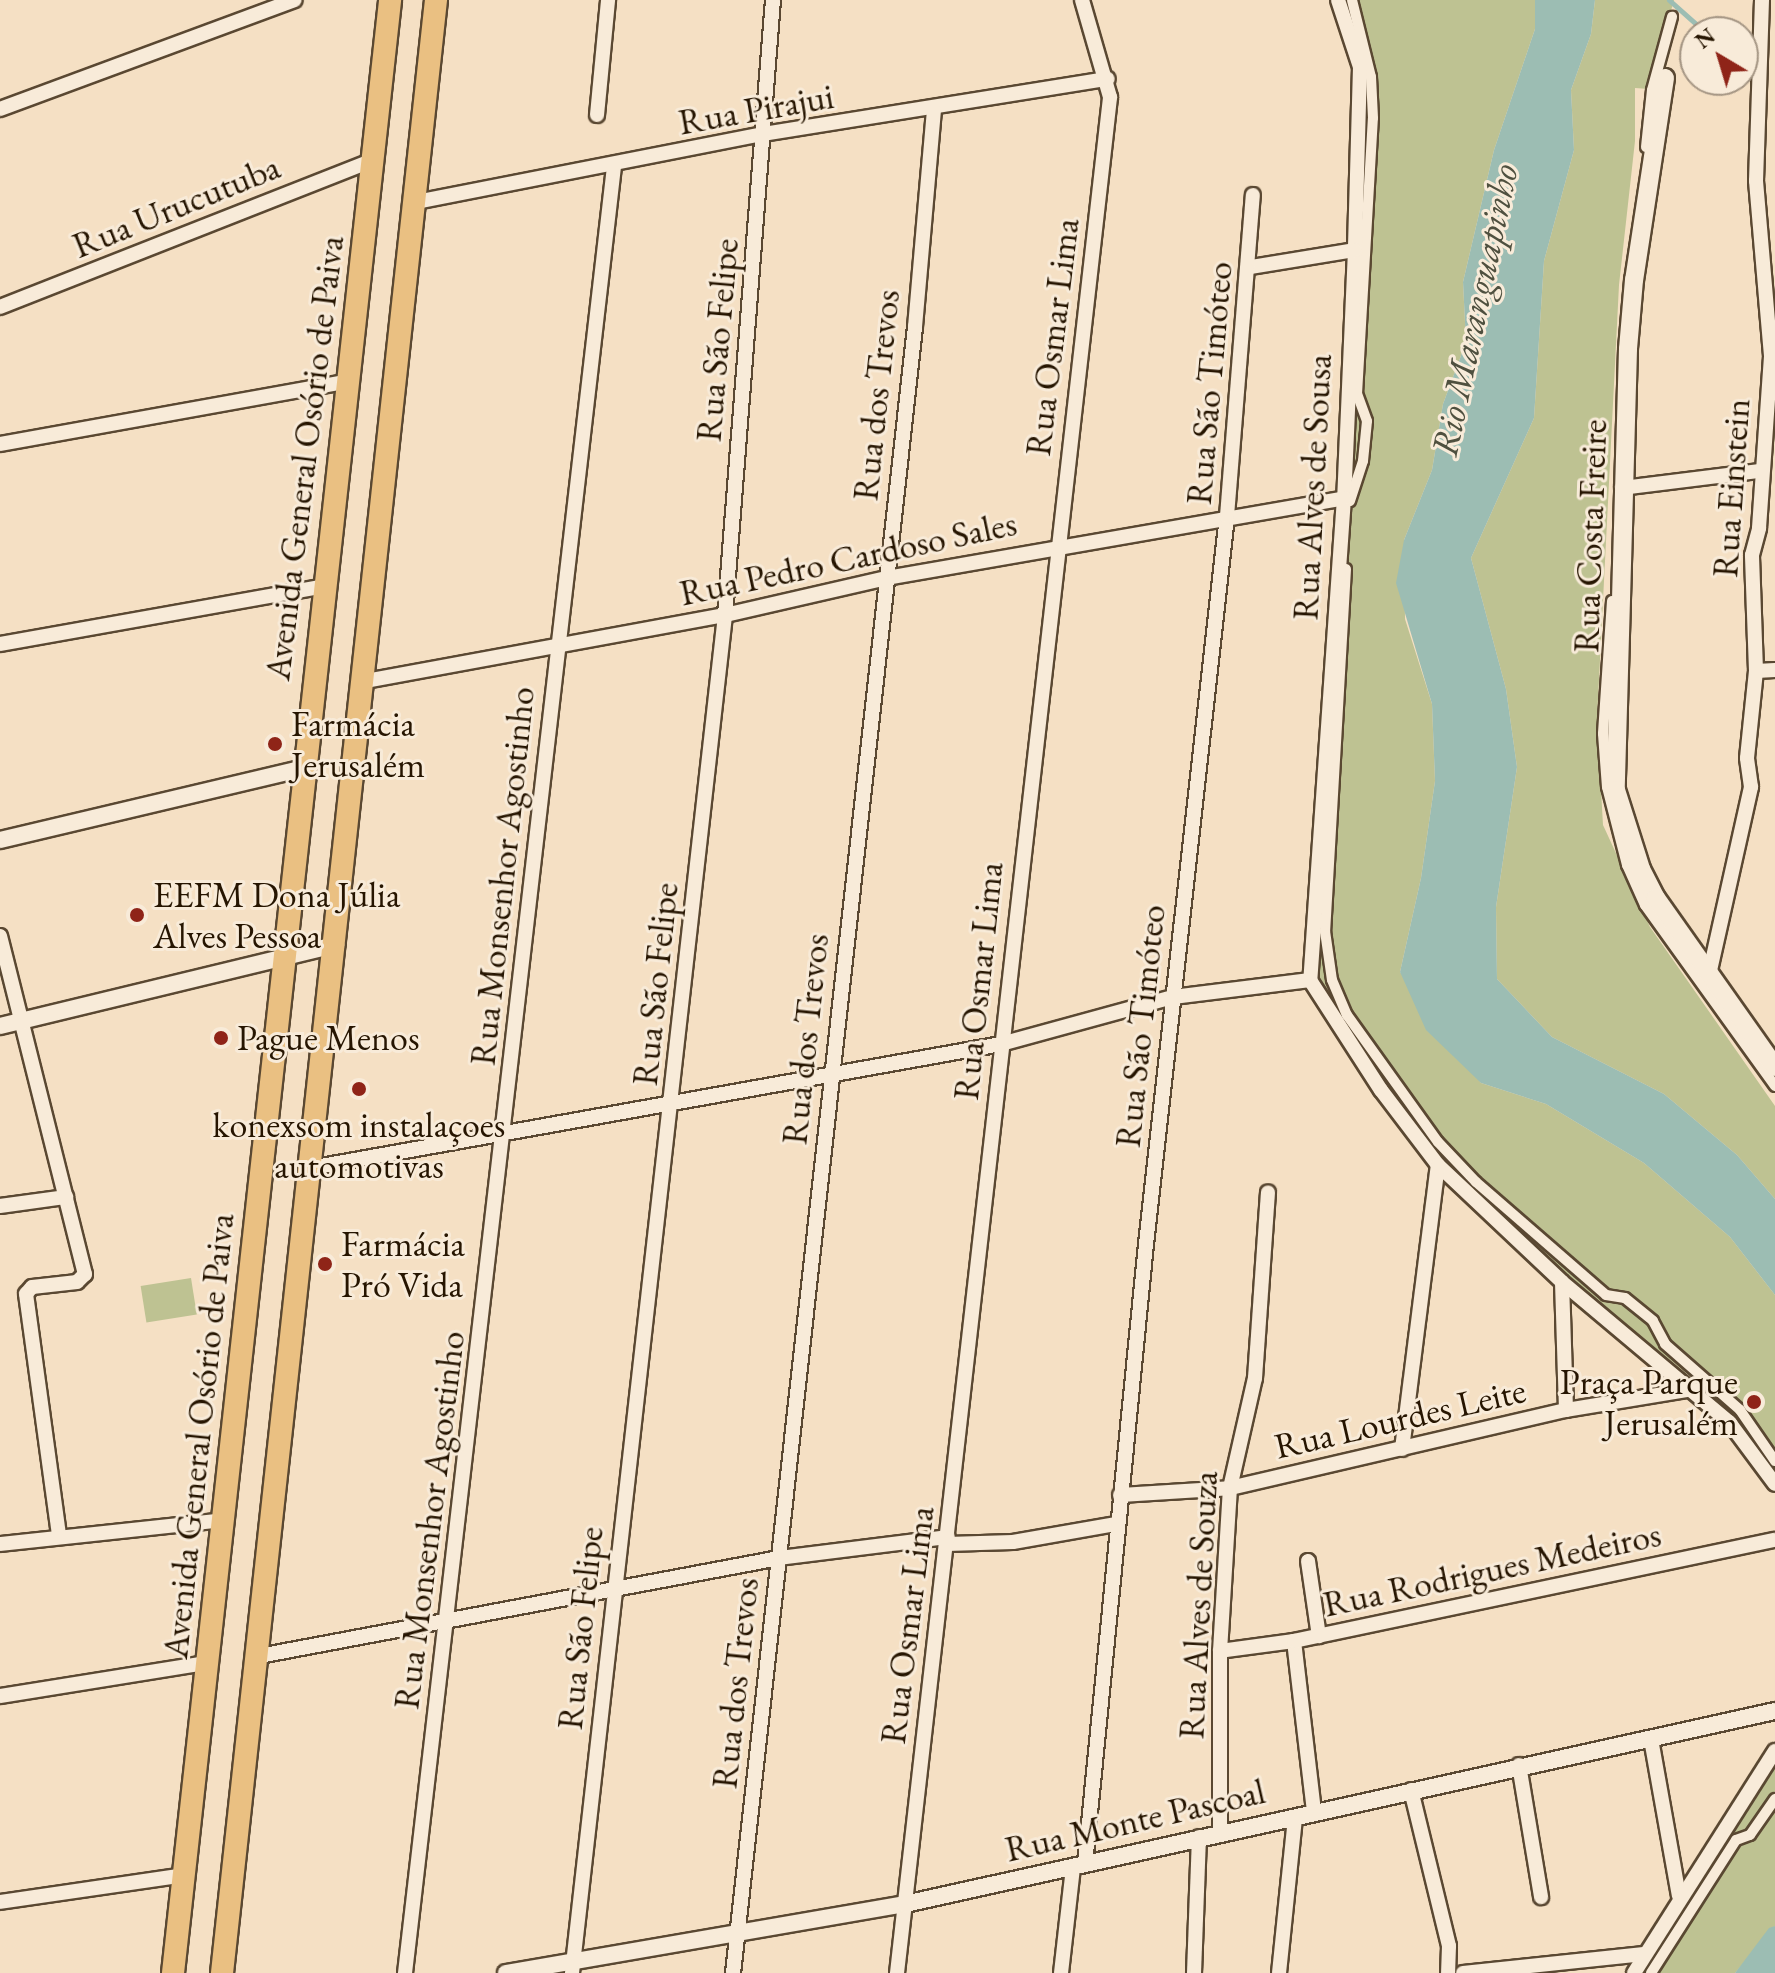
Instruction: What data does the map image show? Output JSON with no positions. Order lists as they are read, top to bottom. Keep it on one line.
{"streets":{"main road":["Avenida General Osório de Paiva","Rua Costa Freire"],"street":["Rua Pirajui","Rua Urucutuba","Rua Osmar Lima","Rua São Felipe","Rua São Timóteo","Rua dos Trevos","Rua Alves de Sousa","Rua Einstein","Rua Pedro Cardoso Sales","Rua Monsenhor Agostinho","Rua Lourdes Leite","Rua Rodrigues Medeiros","Rua Alves de Souza","Rua Monte Pascoal"]},"crossings":[["Rua Pirajui","Rua Osmar Lima"],["Rua Pirajui","Rua São Felipe"],["Rua Pirajui","Rua dos Trevos"],["Rua Pirajui","Rua Monsenhor Agostinho"],["Rua Urucutuba","Avenida General Osório de Paiva"],["Rua Osmar Lima","Rua Pedro Cardoso Sales"],["Rua Osmar Lima","Rua Monte Pascoal"],["Rua São Felipe","Rua Pedro Cardoso Sales"],["Rua São Felipe","Rua Monte Pascoal"],["Rua São Timóteo","Rua Pedro Cardoso Sales"],["Rua São Timóteo","Rua Lourdes Leite"],["Rua São Timóteo","Rua Monte Pascoal"],["Rua dos Trevos","Rua Pedro Cardoso Sales"],["Rua dos Trevos","Rua Monte Pascoal"],["Rua Alves de Sousa","Rua Pedro Cardoso Sales"],["Rua Einstein","Rua Costa Freire"],["Rua Pedro Cardoso Sales","Rua Monsenhor Agostinho"],["Rua Lourdes Leite","Rua Alves de Souza"],["Rua Rodrigues Medeiros","Rua Alves de Souza"],["Rua Alves de Souza","Rua Monte Pascoal"]],"water":["Rio Maranguapinho"],"places":["Farmácia Jerusalém","EEFM Dona Júlia Alves Pessoa","Pague Menos","konexsom instalaçoes automotivas","Farmácia Pró Vida","Praça Parque Jerusalém"],"north":"top left"}
